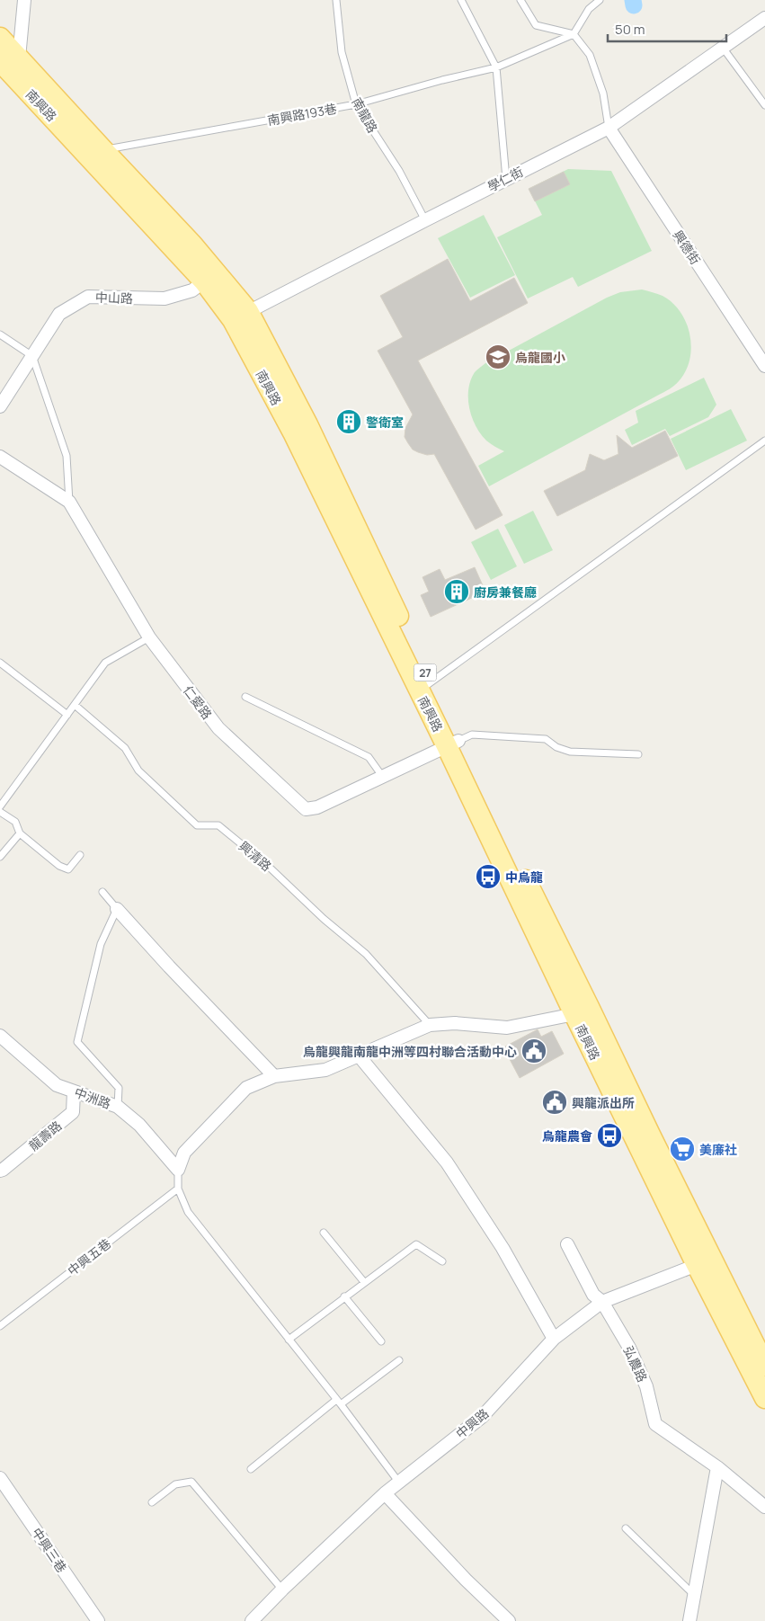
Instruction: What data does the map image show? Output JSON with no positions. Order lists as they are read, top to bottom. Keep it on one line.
{"streets":{"main road":["南興路","27"],"street":["學仁街","興德街","中山路","仁愛路","中洲路","龍壽路","弘農路","中興路","中興三巷"],"lane":["南興路193巷","南龍路","興清路","中興五巷"]},"crossings":[["南興路","南興路193巷"],["南興路","學仁街"],["南興路","中山路"],["南興路","仁愛路"],["南興路","中興路"],["南興路193巷","南龍路"],["南龍路","學仁街"],["學仁街","興德街"],["中洲路","龍壽路"],["弘農路","中興路"]],"places":{"school or university":["烏龍國小"],"building":["警衛室","廚房兼餐廳"],"bus stop":["中烏龍","烏龍農會"],"public building":["烏龍興龍南龍中洲等四村聯合活動中心","興龍派出所"],"supermarket":["美廉社"]},"scale_bar":"50 m"}
